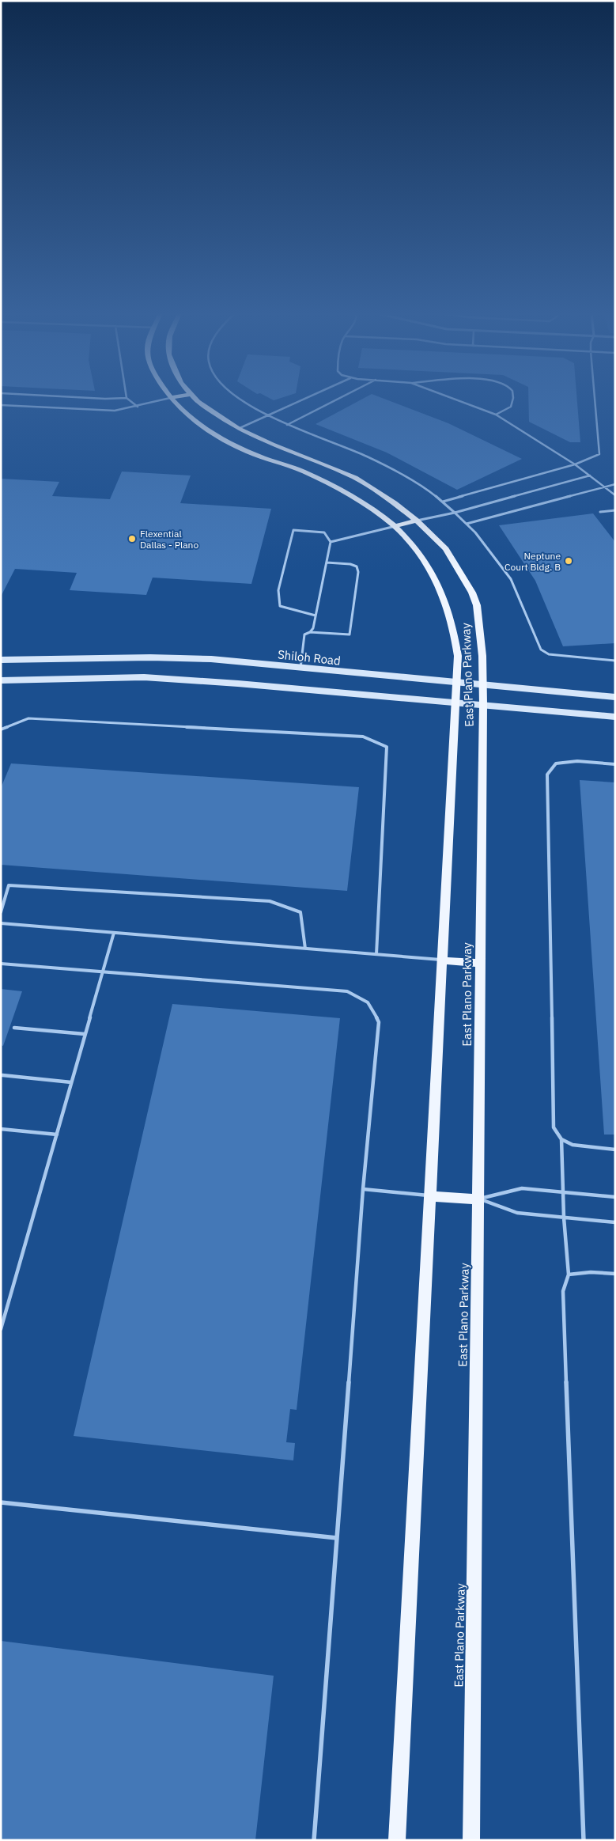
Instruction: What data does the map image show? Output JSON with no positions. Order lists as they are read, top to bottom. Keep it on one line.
{"streets":{"main road":["Shiloh Road","East Plano Parkway"]},"crossings":[["Shiloh Road","East Plano Parkway"]],"places":["Flexential Dallas - Plano","Neptune Court Bldg. B"]}
